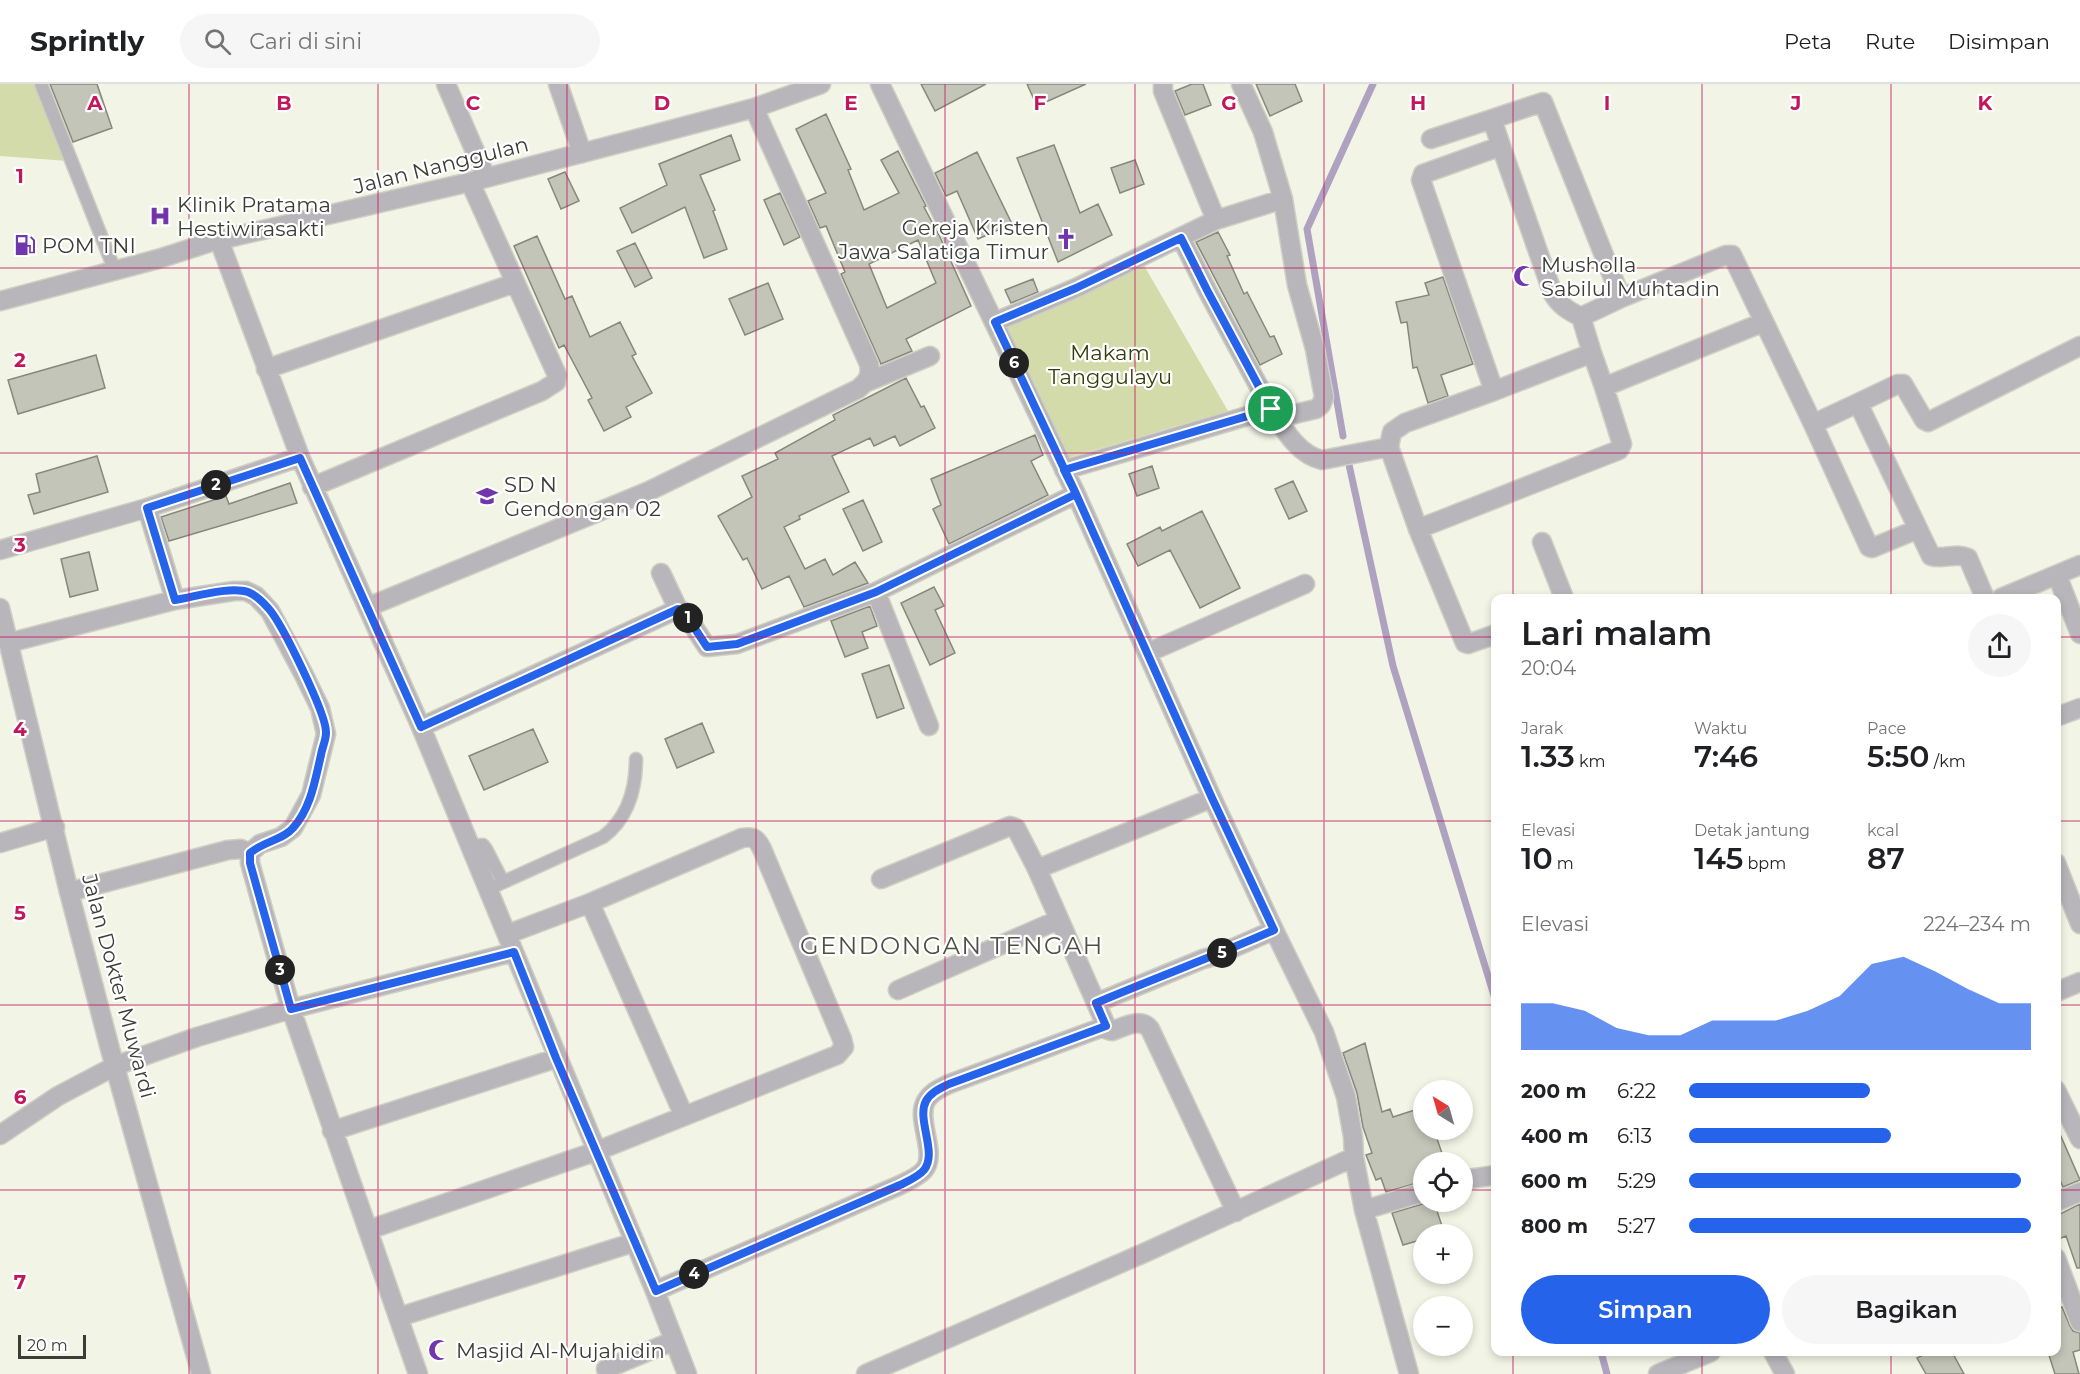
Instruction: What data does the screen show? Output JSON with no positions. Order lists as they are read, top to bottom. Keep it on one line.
{"streets":{"street":["Jalan Nanggulan","Jalan Dokter Muwardi"]},"districts":["GENDONGAN TENGAH"],"parks":["Makam Tanggulayu"],"places":{"hospital":["Klinik Pratama Hestiwirasakti"],"church":["Gereja Kristen Jawa Salatiga Timur"],"fuel station":["POM TNI"],"mosque":["Musholla Sabilul Muhtadin","Masjid Al-Mujahidin"],"school or university":["SD N Gendongan 02"]},"scale_bar":"20 m","north":"top left","page":{"header":"Sprintly","search":"Cari di sini","nav":["Peta","Rute","Disimpan"],"pins":["6","2","1","5","3","4"],"heading":["Lari malam","20:04"],"stats":[["Jarak","1.33 km"],["Waktu","7:46"],["Pace","5:50 /km"],["Elevasi","10 m"],["Detak jantung","145 bpm"],["kcal","87"]],"chart":["Elevasi","224–234 m"],"list":[{"name":"200 m","note":"6:22"},{"name":"400 m","note":"6:13"},{"name":"600 m","note":"5:29"},{"name":"800 m","note":"5:27"}],"map_buttons":["+","−"],"buttons":["Simpan","Bagikan"],"scale":"20 m"},"grid":{"columns":["A","B","C","D","E","F","G","H","I","J","K"],"rows":["1","2","3","4","5","6","7"]}}
